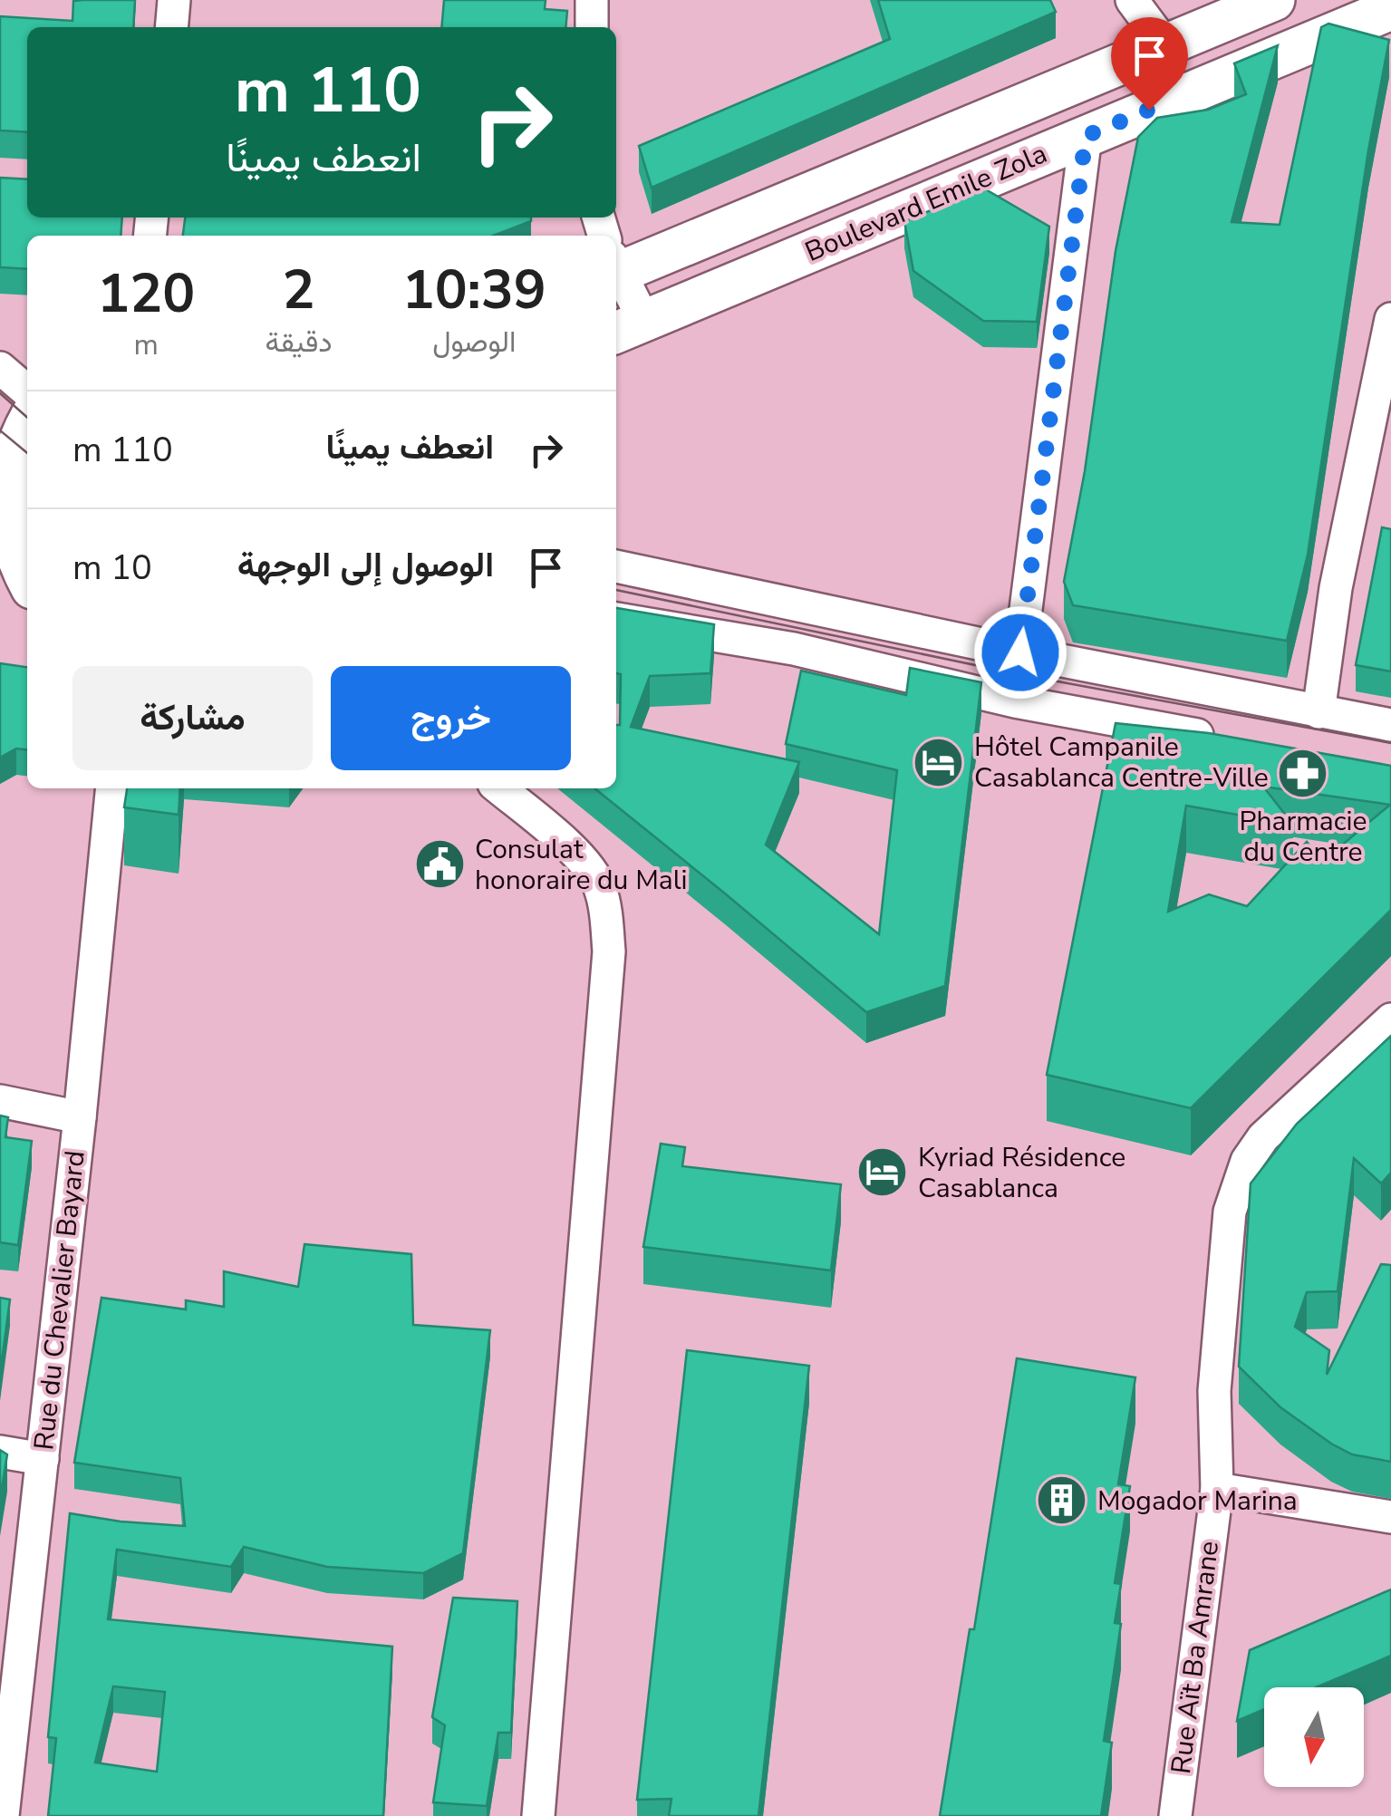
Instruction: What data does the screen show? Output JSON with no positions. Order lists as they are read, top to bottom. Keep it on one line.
{"streets":{"main road":["Boulevard Emile Zola"],"street":["Rue du Chevalier Bayard","Rue Aït Ba Amrane"]},"places":{"hotel":["Hôtel Campanile Casablanca Centre-Ville","Kyriad Résidence Casablanca"],"pharmacy":["Pharmacie du Centre"],"public building":["Consulat honoraire du Mali"],"building":["Mogador Marina"]},"north":"bottom","page":{"turn":["110 m","انعطف يمينًا"],"eta":["10:39","الوصول","2","دقيقة","120","m"],"list":[{"name":"انعطف يمينًا","value":"110 m"},{"name":"الوصول إلى الوجهة","value":"10 m"}],"buttons":["خروج","مشاركة"]}}
